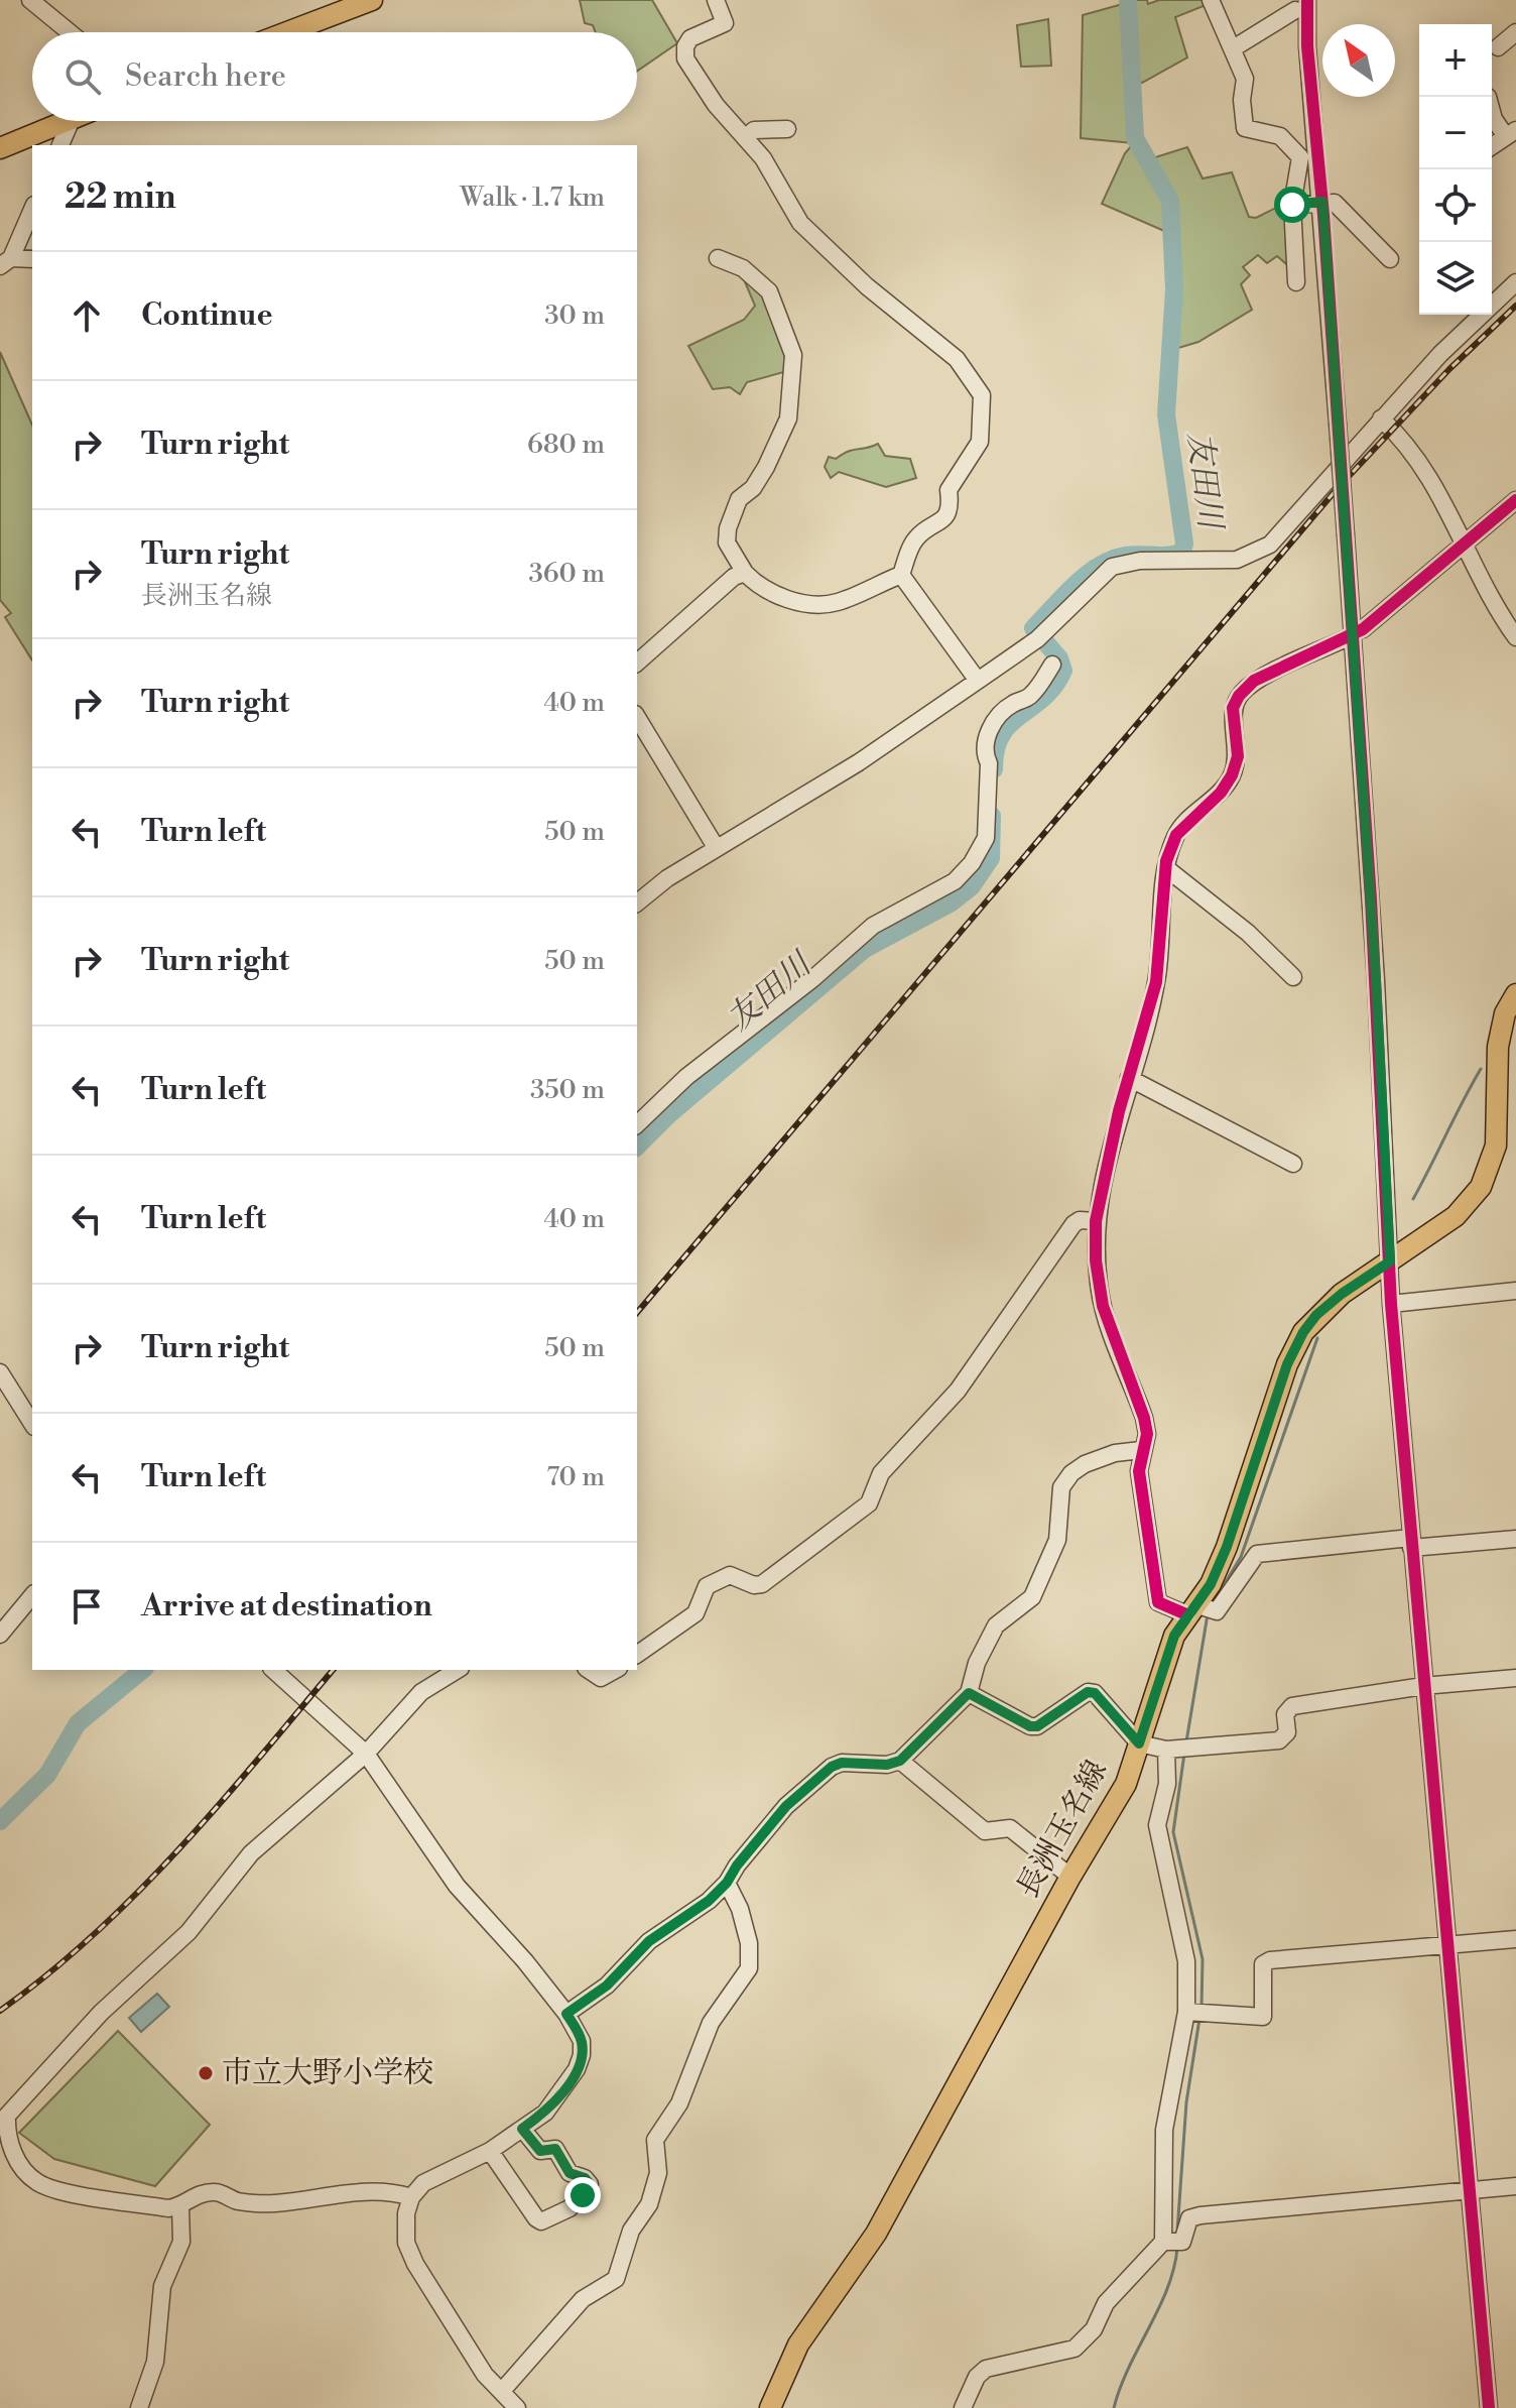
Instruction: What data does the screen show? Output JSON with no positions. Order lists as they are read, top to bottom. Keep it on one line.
{"streets":{"main road":["長洲玉名線"]},"water":["友田川"],"places":["市立大野小学校"],"north":"top left","page":{"map_buttons":["+","−"],"search":"Search here","heading":["22 min","Walk · 1.7 km"],"list":[["Continue","30 m"],["Turn right","680 m"],["Turn right","長洲玉名線","360 m"],["Turn right","40 m"],["Turn left","50 m"],["Turn right","50 m"],["Turn left","350 m"],["Turn left","40 m"],["Turn right","50 m"],["Turn left","70 m"],"Arrive at destination"]}}
